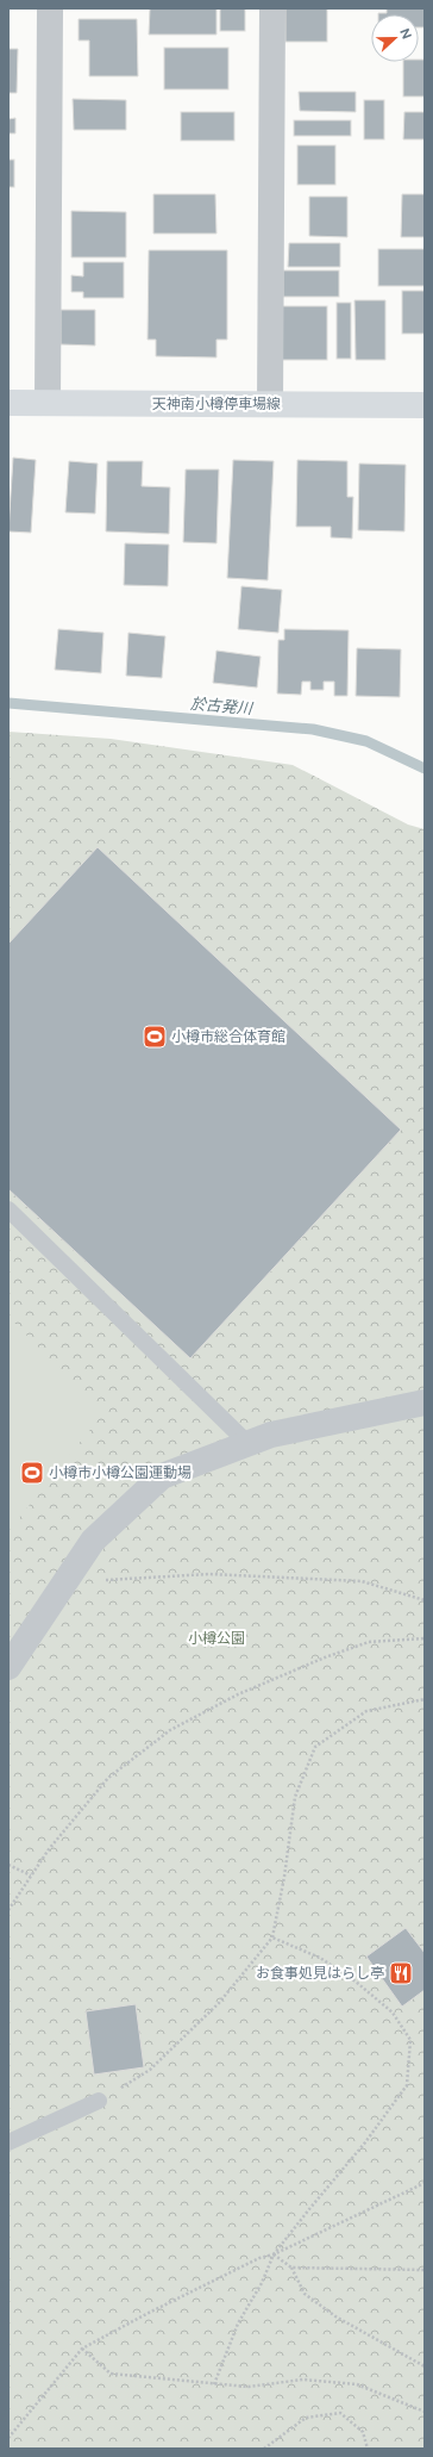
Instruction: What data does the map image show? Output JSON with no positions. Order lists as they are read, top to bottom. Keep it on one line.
{"streets":{"main road":["天神南小樽停車場線"]},"water":["於古発川"],"parks":["小樽公園"],"places":{"sports":["小樽市総合体育館","小樽市小樽公園運動場"],"restaurant":["お食事処見はらし亭"]},"north":"right"}
